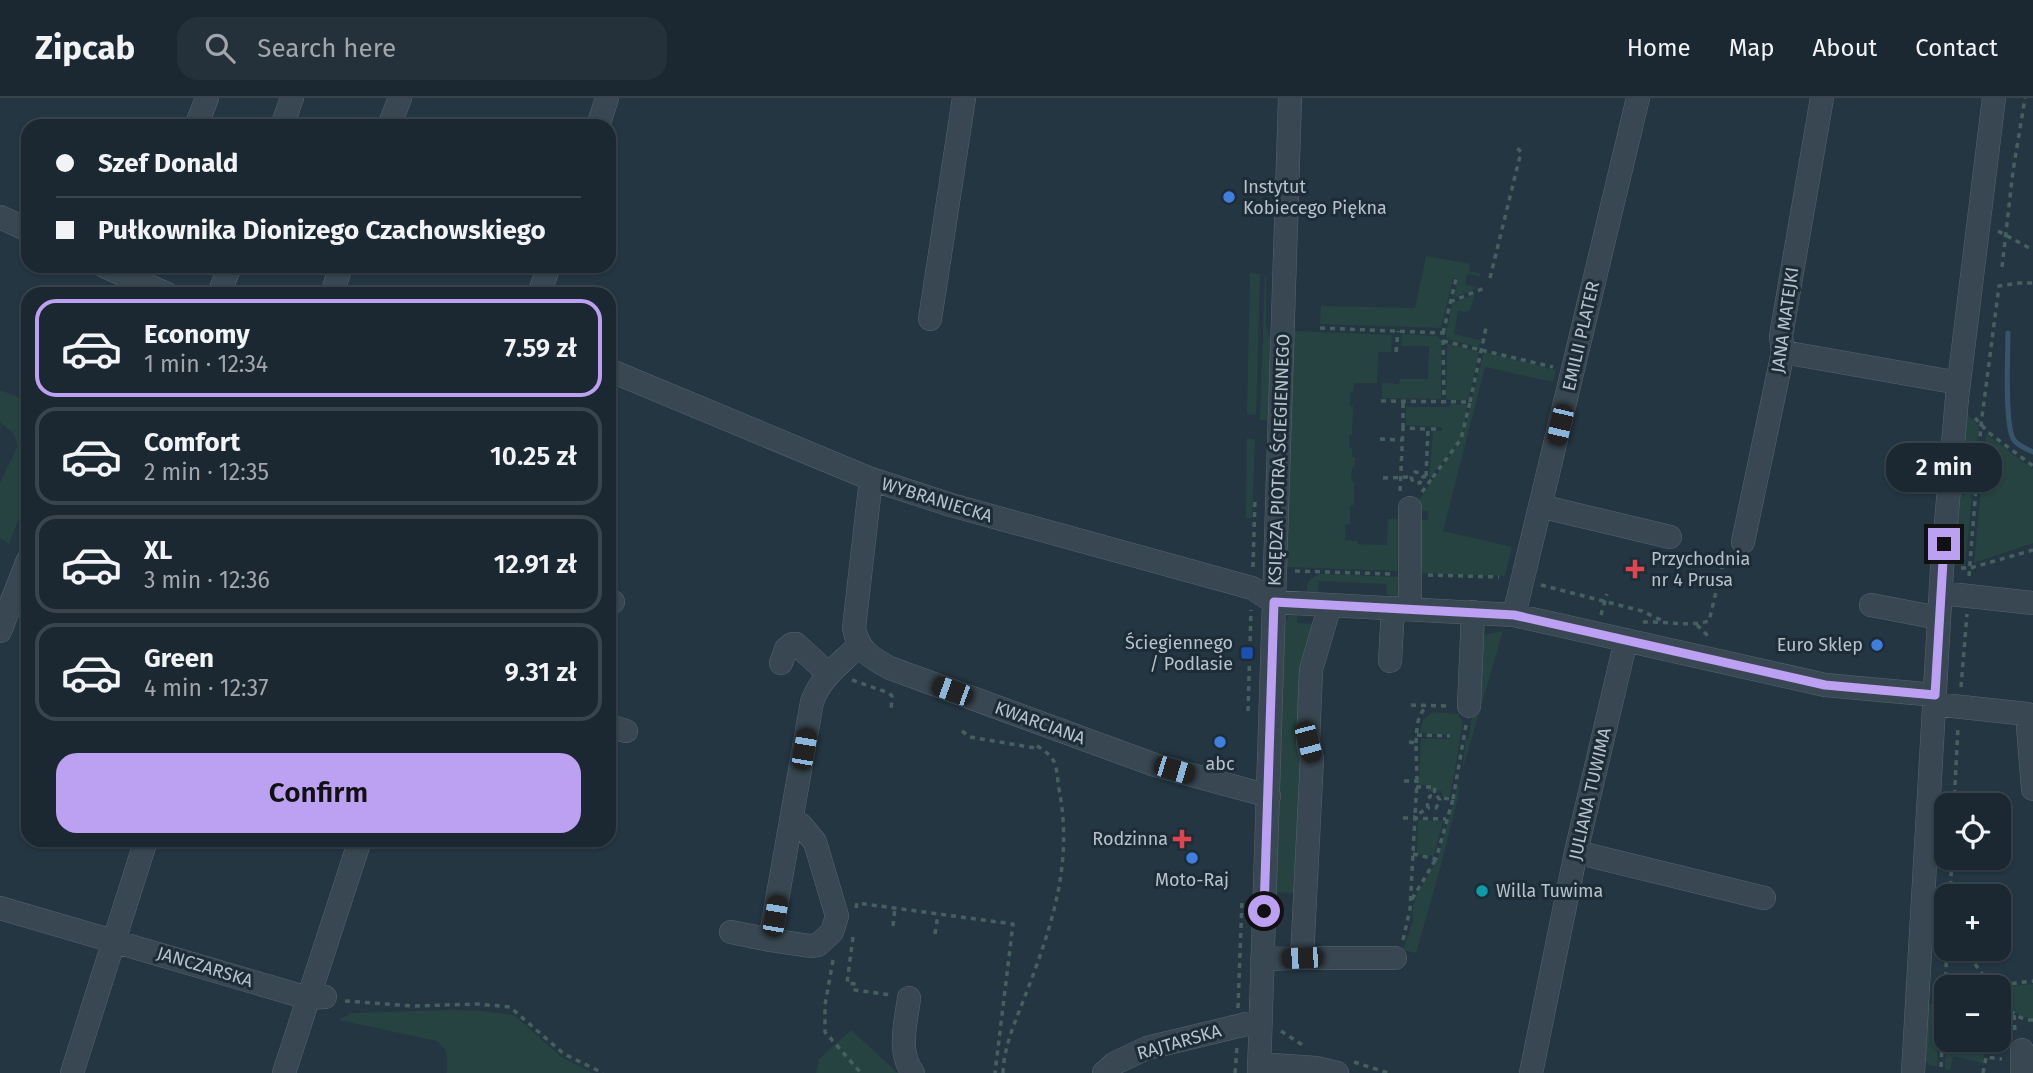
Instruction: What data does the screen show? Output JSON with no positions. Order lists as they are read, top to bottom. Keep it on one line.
{"streets":{"street":["JANA MATEJKI","EMILII PLATER","KSIĘDZA PIOTRA ŚCIEGIENNEGO","WYBRANIECKA","KWARCIANA","JULIANA TUWIMA","JANCZARSKA","RAJTARSKA"]},"crossings":[["KSIĘDZA PIOTRA ŚCIEGIENNEGO","WYBRANIECKA"],["KSIĘDZA PIOTRA ŚCIEGIENNEGO","KWARCIANA"],["KSIĘDZA PIOTRA ŚCIEGIENNEGO","RAJTARSKA"]],"places":{"other":["Instytut Kobiecego Piękna","Euro Sklep","abc","Moto-Raj","Willa Tuwima"],"health":["Przychodnia nr 4 Prusa","Rodzinna"],"transit":["Ściegiennego / Podlasie"]},"page":{"header":"Zipcab","search":"Search here","nav":["Home","Map","About","Contact"],"banner":["Szef Donald","Pułkownika Dionizego Czachowskiego"],"list":[{"name":"Economy","note":"1 min · 12:34","value":"7.59 zł"},{"name":"Comfort","note":"2 min · 12:35","value":"10.25 zł"},{"name":"XL","note":"3 min · 12:36","value":"12.91 zł"},{"name":"Green","note":"4 min · 12:37","value":"9.31 zł"}],"bubble":"2 min","buttons":"Confirm","map_buttons":["+","−"]}}
